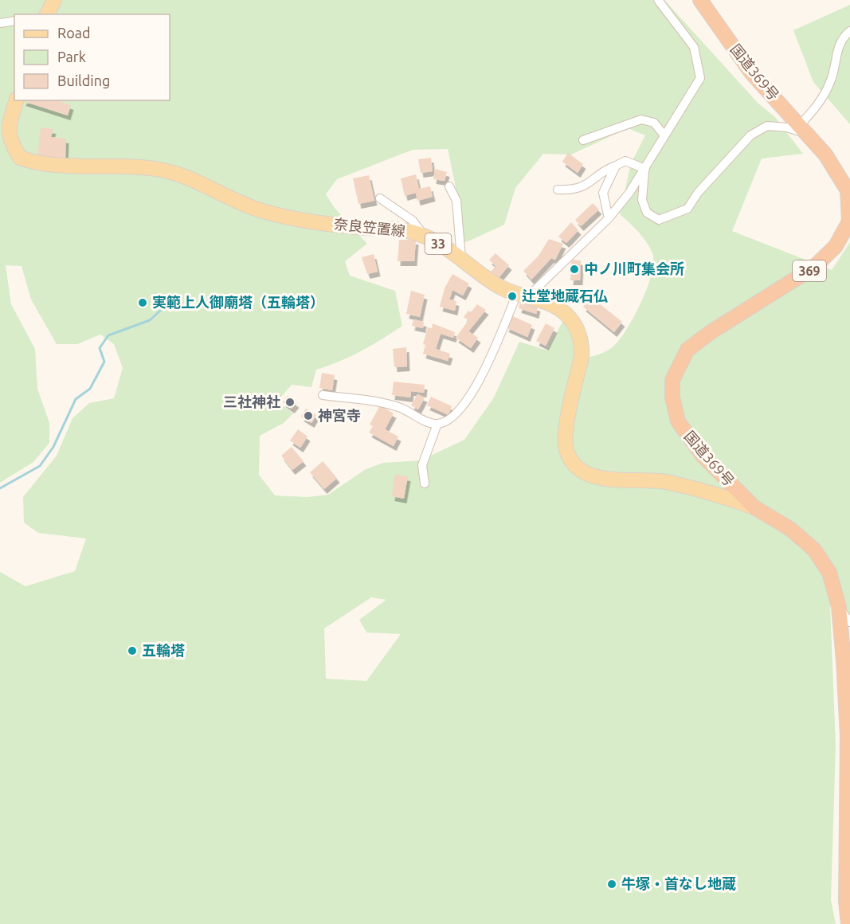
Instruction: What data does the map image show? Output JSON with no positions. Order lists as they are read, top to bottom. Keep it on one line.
{"streets":{"highway":["国道369号","369"],"main road":["奈良笠置線","33"]},"crossings":[["国道369号","奈良笠置線"]],"places":["中ノ川町集会所","辻堂地蔵石仏","実範上人御廟塔（五輪塔）","三社神社","神宮寺","五輪塔","牛塚・首なし地蔵"],"legend":["Road","Park","Building"]}
